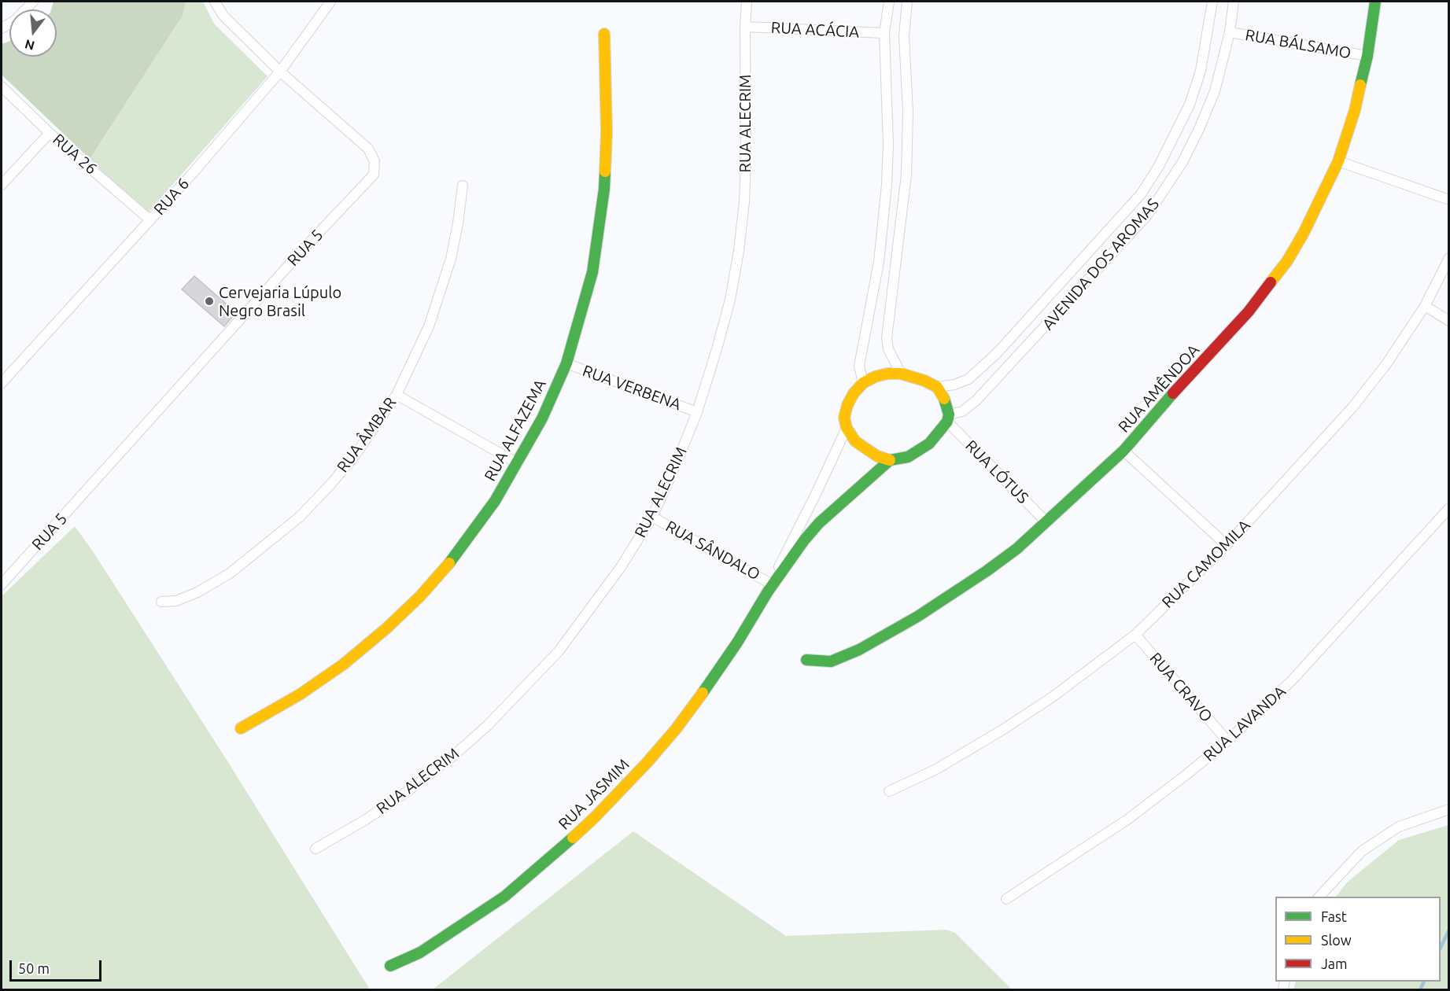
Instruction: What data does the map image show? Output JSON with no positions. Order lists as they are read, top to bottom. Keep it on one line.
{"streets":{"street":["RUA ACÁCIA","RUA BÁLSAMO","RUA ALECRIM","RUA 26","RUA 6","RUA 5","AVENIDA DOS AROMAS","RUA VERBENA","RUA AMÊNDOA","RUA ALFAZEMA","RUA ÂMBAR","RUA LÓTUS","RUA SÂNDALO","RUA CAMOMILA","RUA CRAVO","RUA LAVANDA","RUA JASMIM"]},"crossings":[["RUA ACÁCIA","RUA ALECRIM"],["RUA BÁLSAMO","AVENIDA DOS AROMAS"],["RUA BÁLSAMO","RUA AMÊNDOA"],["RUA ALECRIM","RUA VERBENA"],["RUA ALECRIM","RUA SÂNDALO"],["RUA 26","RUA 6"],["RUA 6","RUA 5"],["AVENIDA DOS AROMAS","RUA LÓTUS"],["AVENIDA DOS AROMAS","RUA JASMIM"],["RUA VERBENA","RUA ALFAZEMA"],["RUA AMÊNDOA","RUA LÓTUS"],["RUA LÓTUS","RUA JASMIM"],["RUA SÂNDALO","RUA JASMIM"],["RUA CAMOMILA","RUA CRAVO"],["RUA CRAVO","RUA LAVANDA"]],"places":["Cervejaria Lúpulo Negro Brasil"],"legend":["Fast","Slow","Jam"],"scale_bar":"50 m","north":"bottom"}
